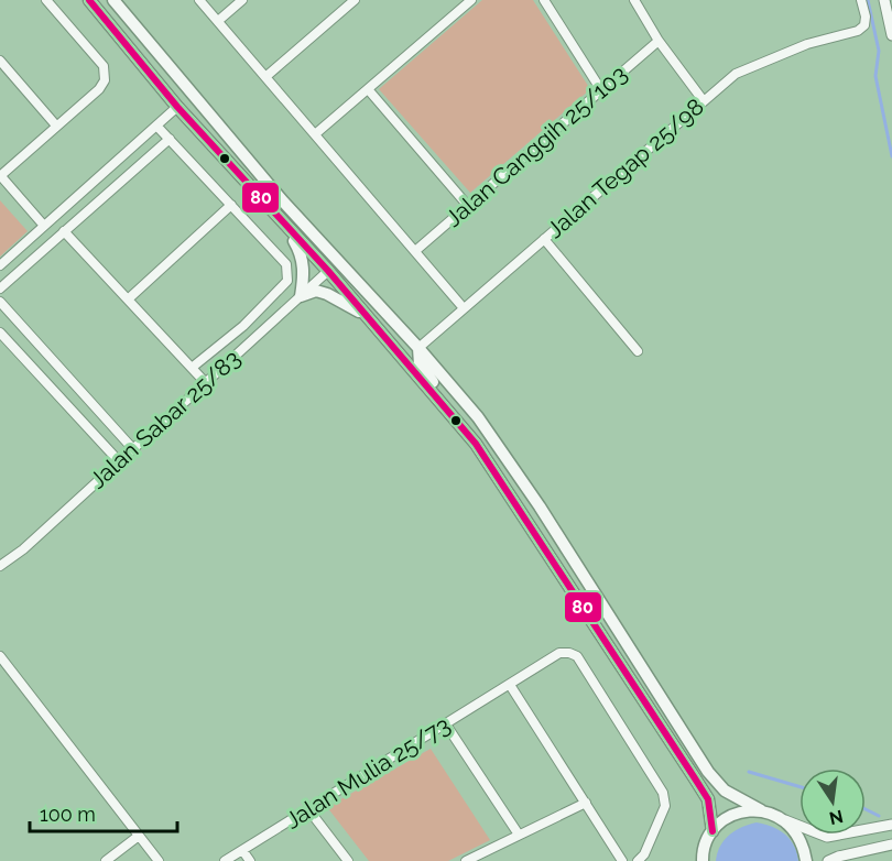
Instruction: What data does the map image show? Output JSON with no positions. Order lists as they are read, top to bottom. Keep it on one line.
{"streets":{"street":["Jalan Canggih 25/103","Jalan Tegap 25/98","Jalan Sabar 25/83","Jalan Mulia 25/73"]},"lines":["transit line 80"],"scale_bar":"100 m","north":"bottom"}
